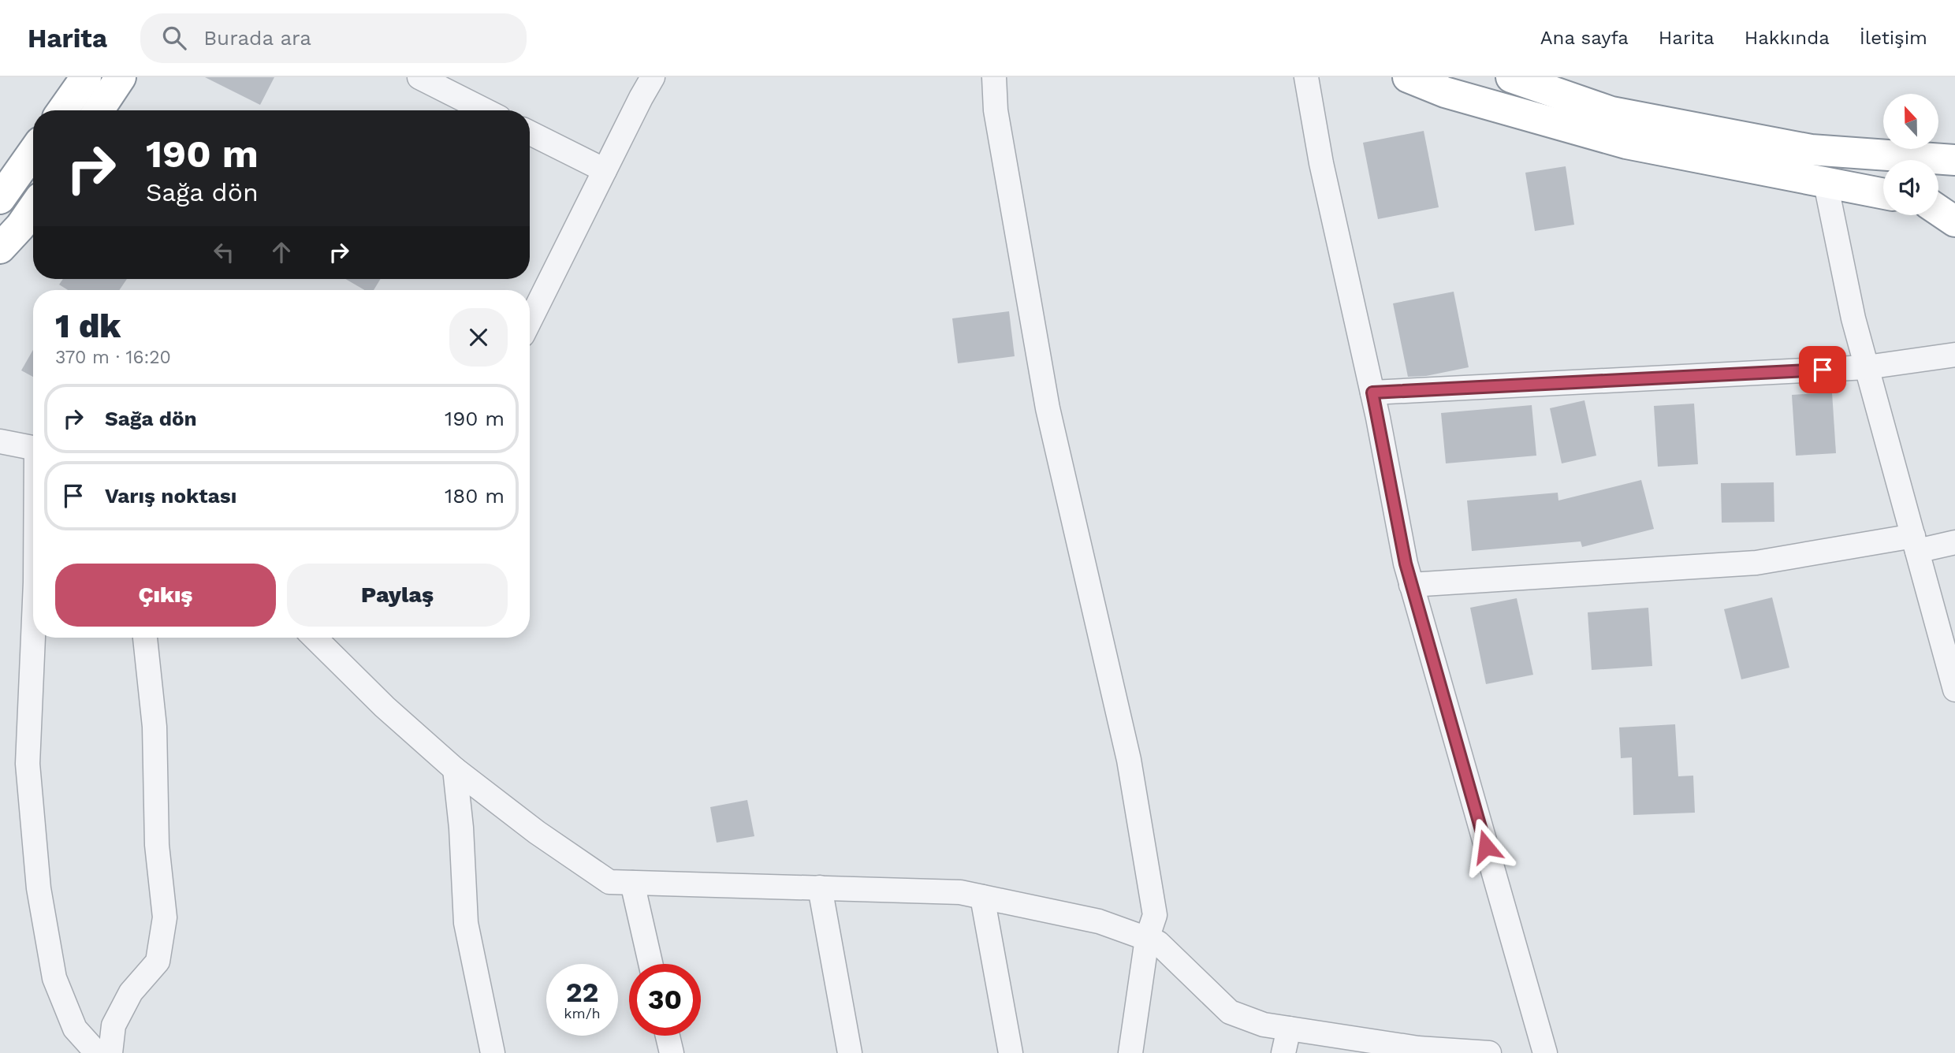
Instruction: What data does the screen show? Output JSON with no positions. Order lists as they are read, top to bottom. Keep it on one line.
{"north":"top","page":{"header":"Harita","search":"Burada ara","nav":["Ana sayfa","Harita","Hakkında","İletişim"],"turn":["190 m","Sağa dön"],"heading":["1 dk","370 m · 16:20"],"list":[{"name":"Sağa dön","value":"190 m"},{"name":"Varış noktası","value":"180 m"}],"buttons":["Çıkış","Paylaş"],"speed":"22 km/h","limit":"30"}}
